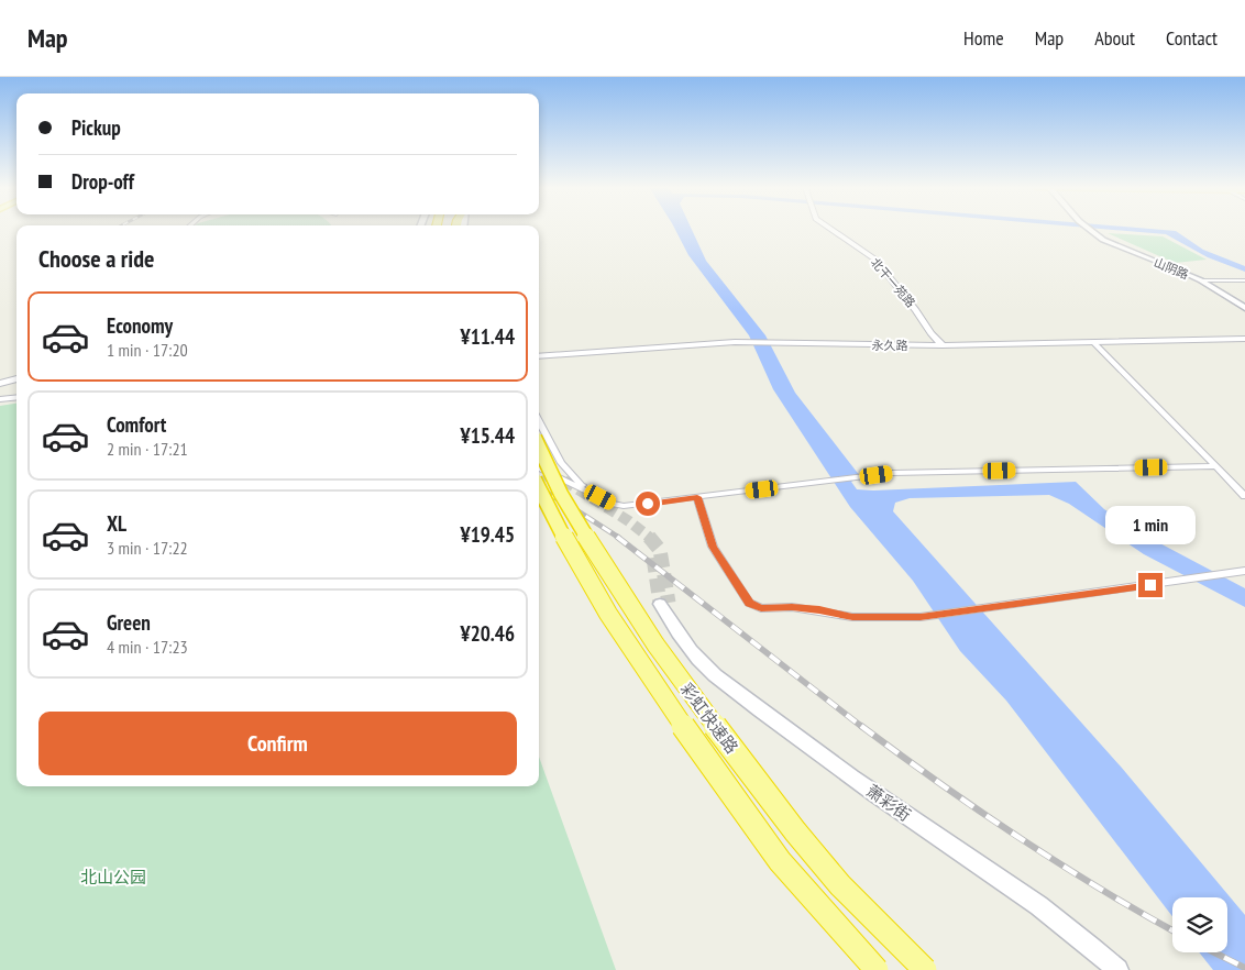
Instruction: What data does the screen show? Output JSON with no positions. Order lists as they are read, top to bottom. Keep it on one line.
{"streets":{"highway":["彩虹快速路"],"main road":["山阴路","萧彩街"],"street":["北干一苑路","永久路"]},"crossings":[["北干一苑路","永久路"]],"parks":["北山公园"],"page":{"header":"Map","nav":["Home","Map","About","Contact"],"banner":["Pickup","Drop-off"],"heading":"Choose a ride","list":[{"name":"Economy","note":"1 min · 17:20","value":"¥11.44"},{"name":"Comfort","note":"2 min · 17:21","value":"¥15.44"},{"name":"XL","note":"3 min · 17:22","value":"¥19.45"},{"name":"Green","note":"4 min · 17:23","value":"¥20.46"}],"bubble":"1 min","buttons":"Confirm"}}
